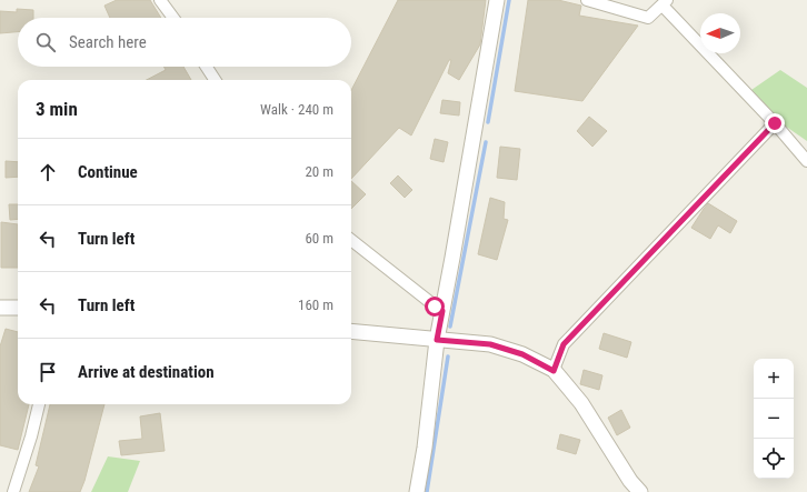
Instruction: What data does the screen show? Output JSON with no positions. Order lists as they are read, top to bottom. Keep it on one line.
{"north":"left","page":{"search":"Search here","heading":["3 min","Walk · 240 m"],"list":[["Continue","20 m"],["Turn left","60 m"],["Turn left","160 m"],"Arrive at destination"],"map_buttons":["+","−"]}}
